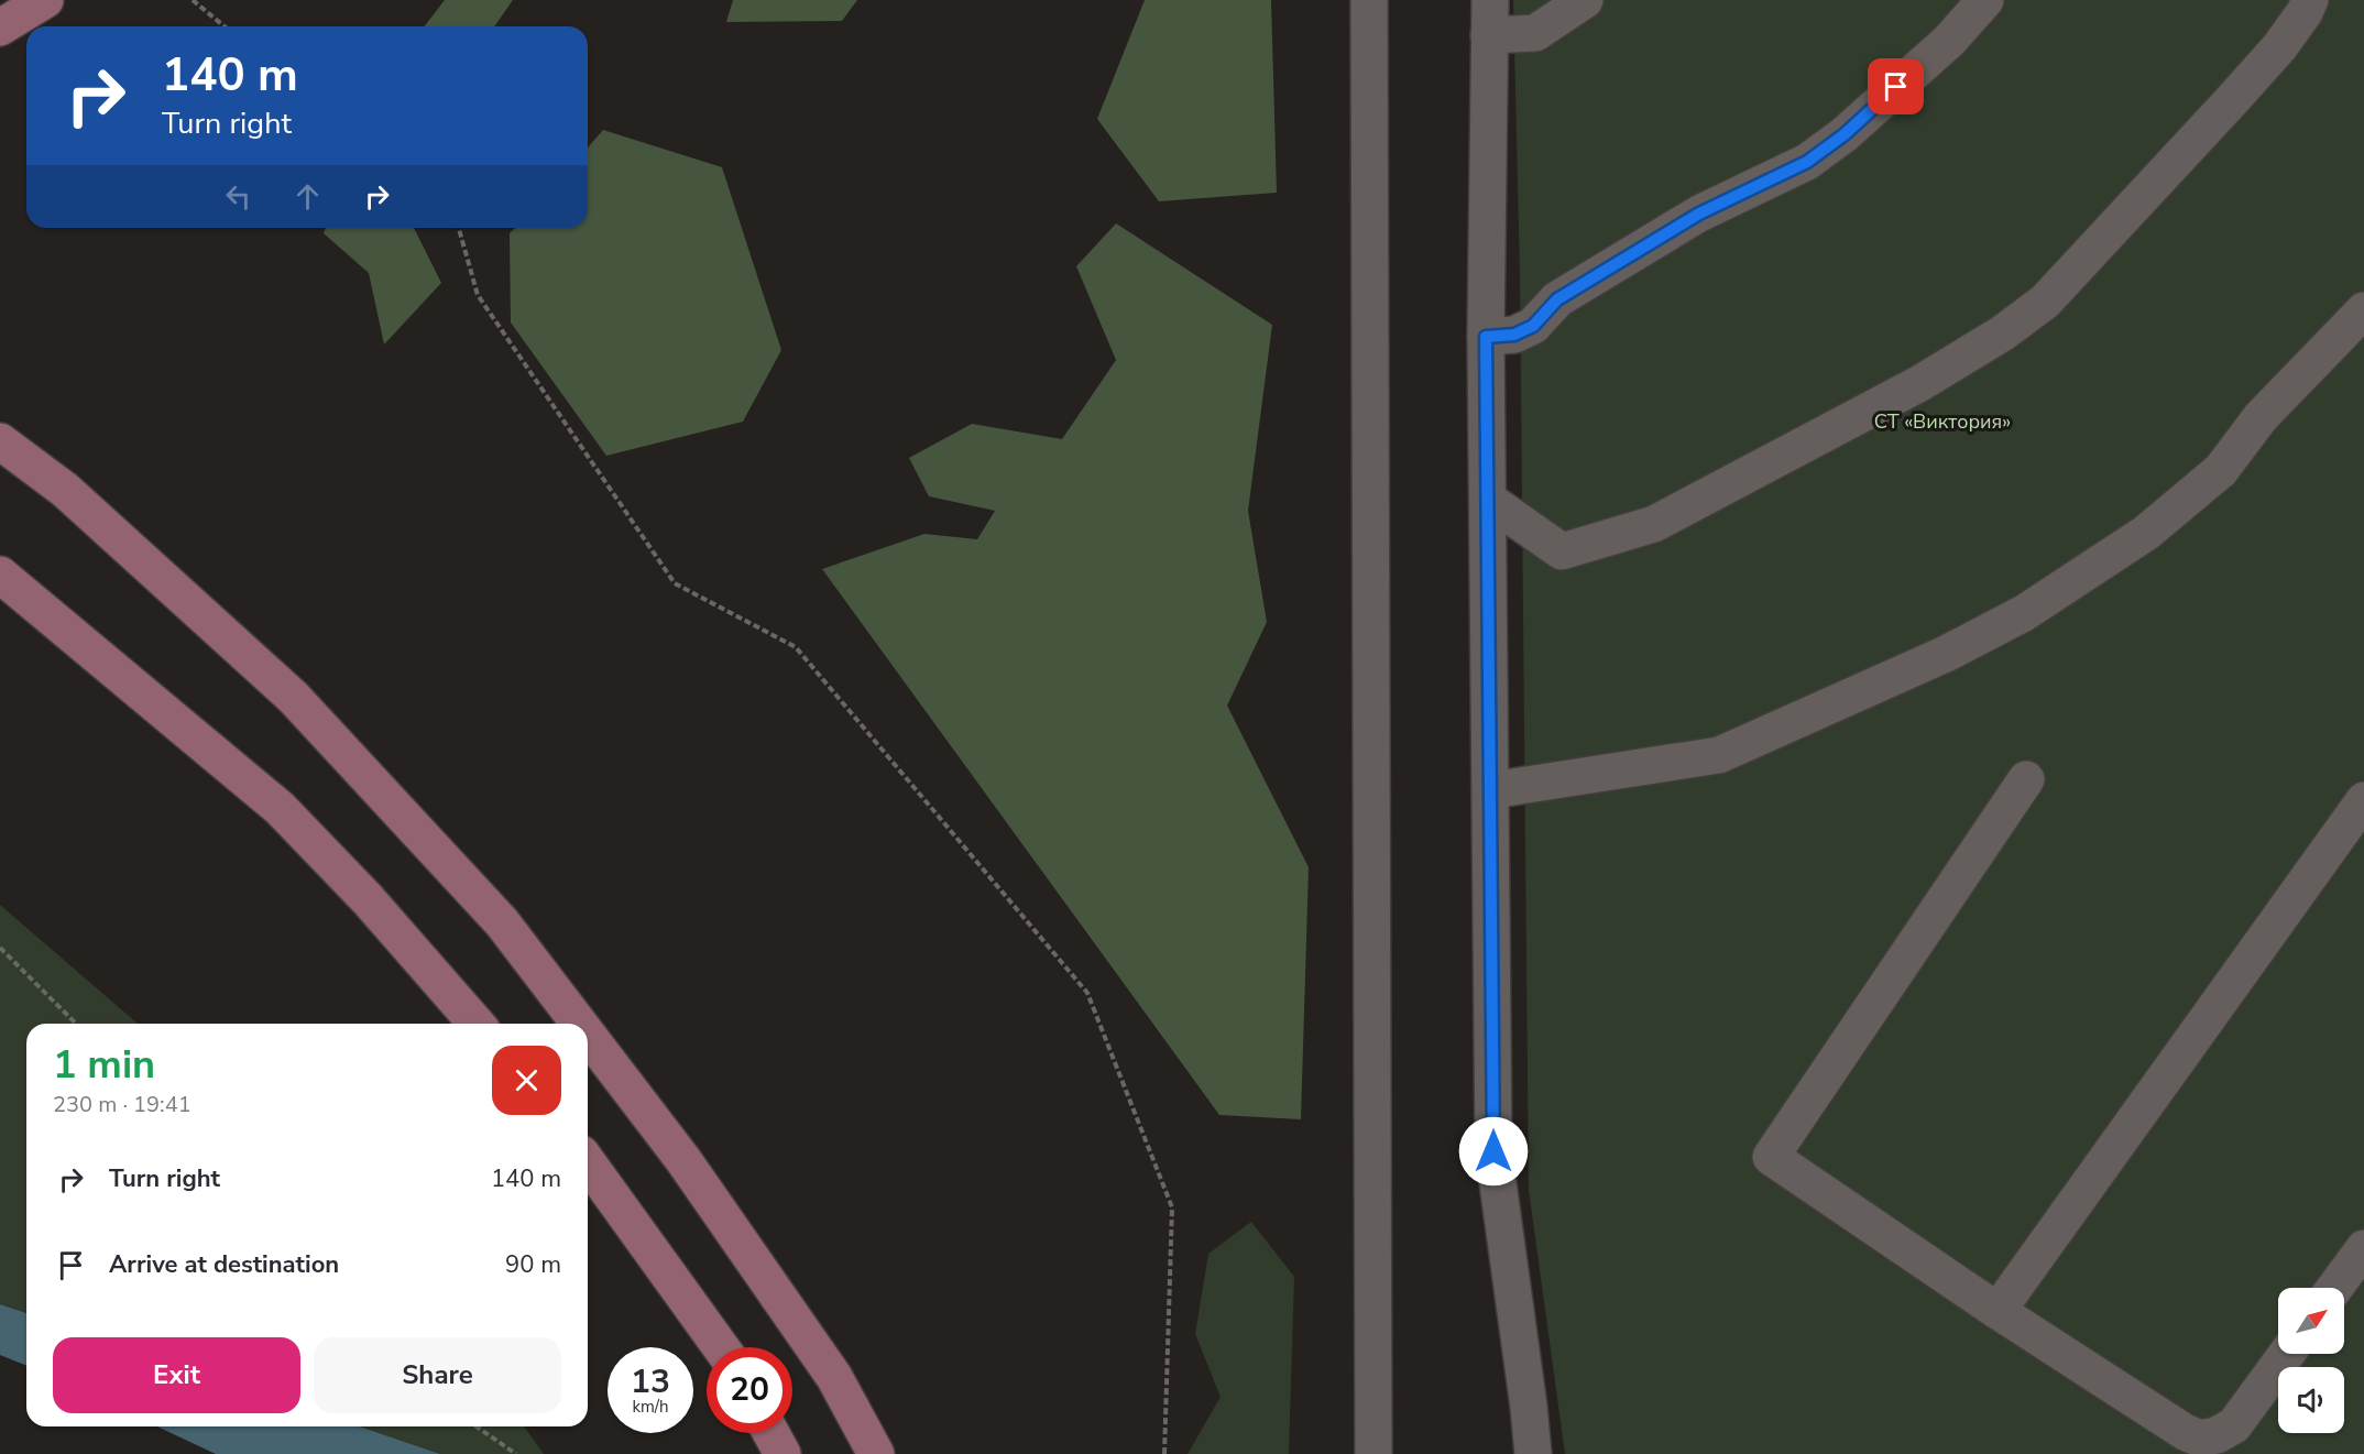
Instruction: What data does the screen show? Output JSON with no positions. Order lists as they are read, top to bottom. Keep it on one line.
{"parks":["СТ «Виктория»"],"north":"top right","page":{"turn":["140 m","Turn right"],"heading":["1 min","230 m · 19:41"],"list":[{"name":"Turn right","value":"140 m"},{"name":"Arrive at destination","value":"90 m"}],"buttons":["Exit","Share"],"speed":"13 km/h","limit":"20"}}
